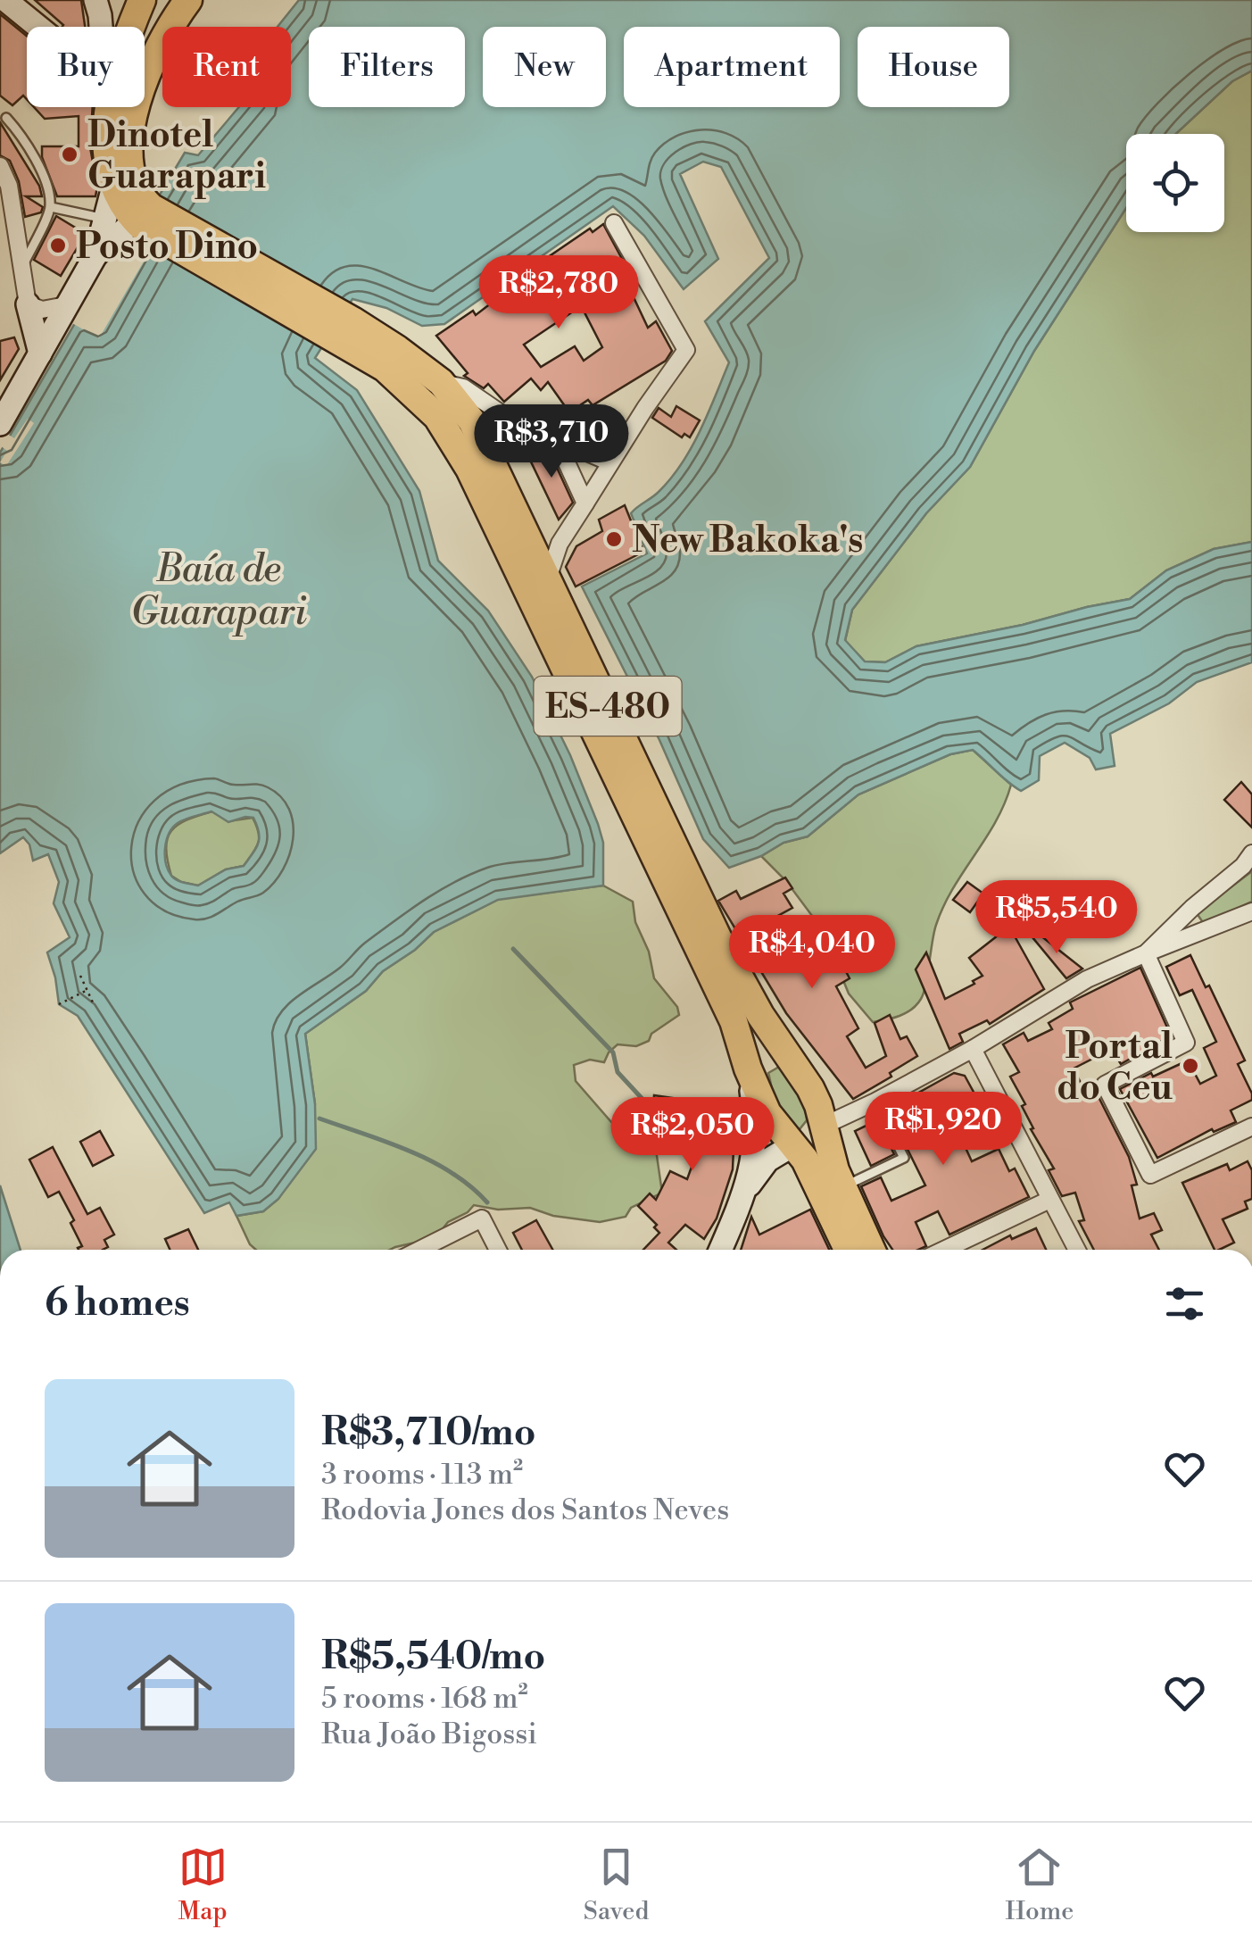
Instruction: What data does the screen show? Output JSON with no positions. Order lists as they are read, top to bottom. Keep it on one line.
{"streets":{"main road":["ES-480"]},"water":["Baía de Guarapari"],"places":["Dinotel Guarapari","Posto Dino","New Bakoka's","Portal do Ceu"],"page":{"chip":["Buy","Rent","Filters","New","Apartment","House"],"price":["R$2,780","R$3,710","R$5,540","R$4,040","R$1,920","R$2,050"],"heading":"6 homes","list":[{"name":"R$3,710/mo","note":"3 rooms · 113 m² · Rodovia Jones dos Santos Neves"},{"name":"R$5,540/mo","note":"5 rooms · 168 m² · Rua João Bigossi"}],"tabs":["Map","Saved","Home"]}}
